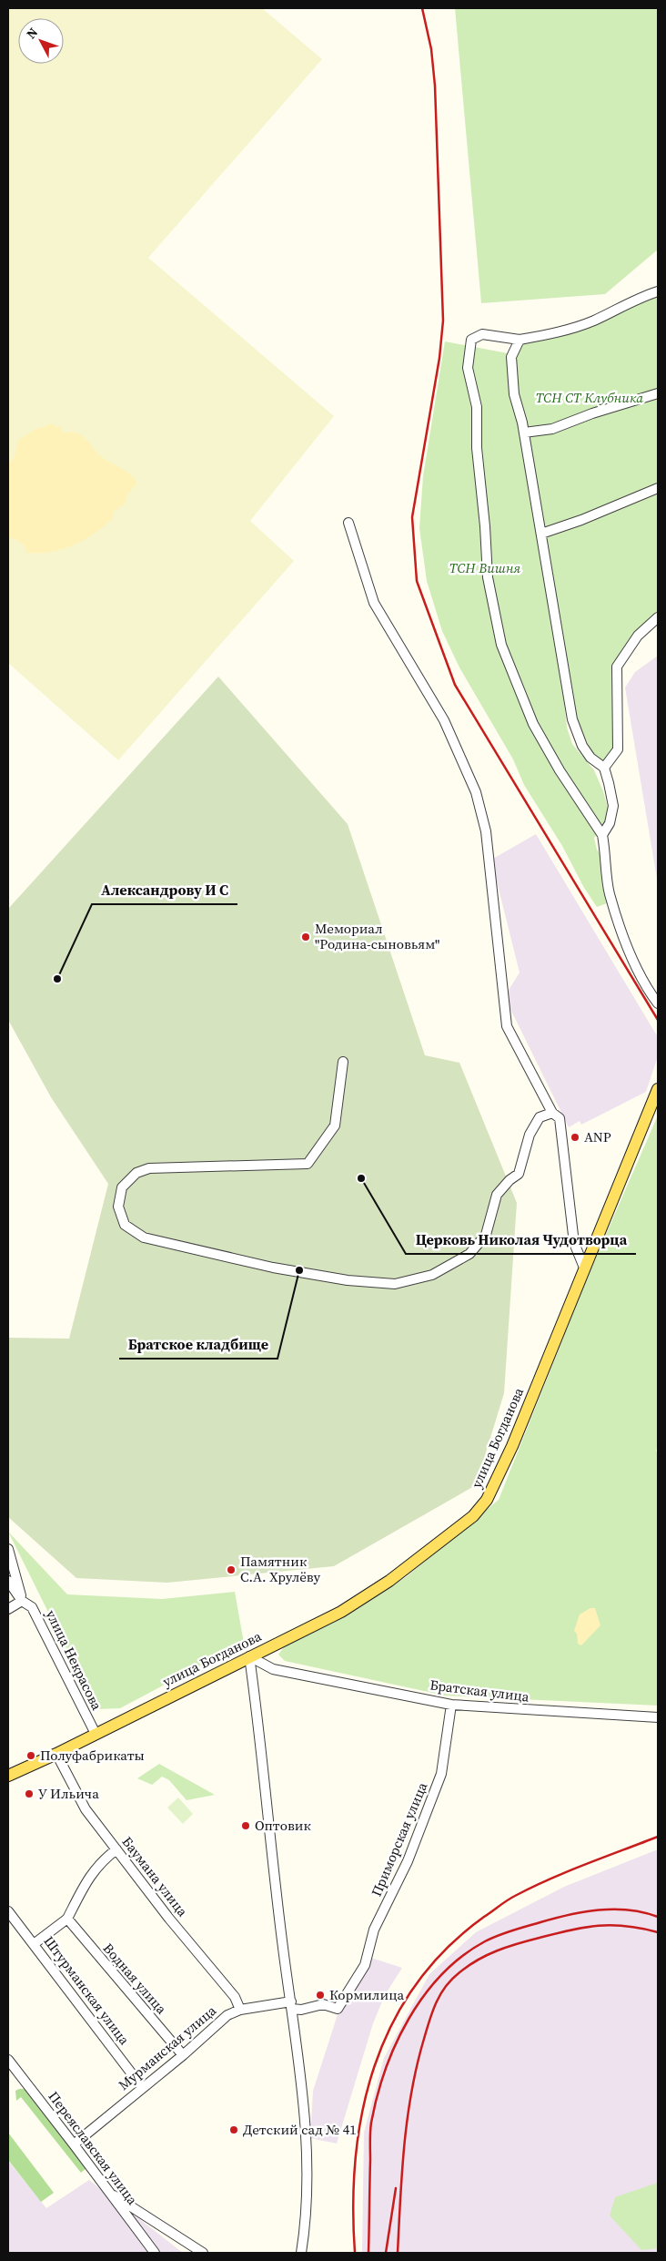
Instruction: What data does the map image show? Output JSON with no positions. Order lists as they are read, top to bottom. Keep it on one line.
{"streets":{"main road":["улица Богданова"],"street":["улица Некрасова","Братская улица","Приморская улица","Баумана улица","Водная улица","Штурманская улица","Мурманская улица","Переяславская улица"]},"crossings":[["улица Богданова","улица Некрасова"],["улица Богданова","Братская улица"],["улица Богданова","Баумана улица"],["Братская улица","Приморская улица"],["Приморская улица","Мурманская улица"],["Баумана улица","Мурманская улица"],["Водная улица","Мурманская улица"],["Штурманская улица","Мурманская улица"],["Мурманская улица","Переяславская улица"]],"parks":["ТСН СТ Клубника","ТСН Вишня"],"places":["Мемориал \"Родина-сыновьям\"","Александрову И С","ANP","Церковь Николая Чудотворца","Братское кладбище","Памятник С.А. Хрулёву","Полуфабрикаты","У Ильича","Оптовик","Кормилица","Детский сад № 41"],"north":"top left"}
